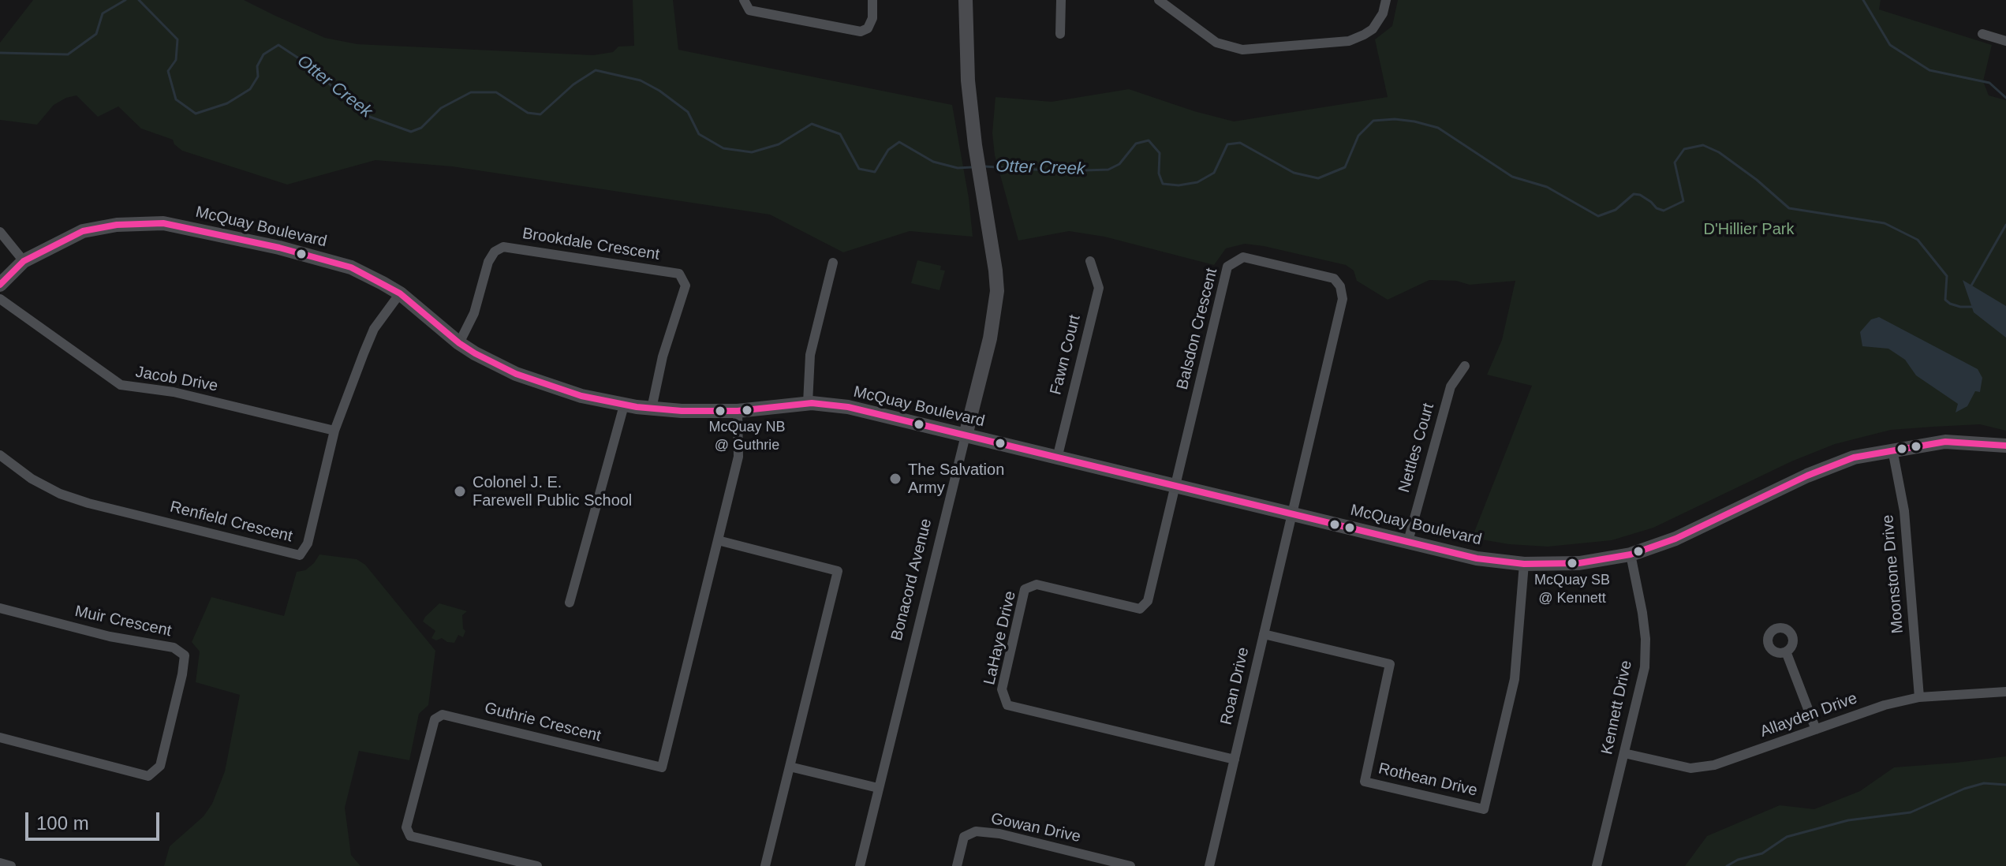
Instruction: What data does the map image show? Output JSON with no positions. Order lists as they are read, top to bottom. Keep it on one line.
{"streets":{"street":["McQuay Boulevard","Brookdale Crescent","Balsdon Crescent","Fawn Court","Jacob Drive","Nettles Court","Renfield Crescent","Moonstone Drive","Bonacord Avenue","Muir Crescent","LaHaye Drive","Roan Drive","Kennett Drive","Allayden Drive","Guthrie Crescent","Rothean Drive","Gowan Drive"]},"crossings":[["McQuay Boulevard","Brookdale Crescent"],["McQuay Boulevard","Balsdon Crescent"],["McQuay Boulevard","Fawn Court"],["McQuay Boulevard","Nettles Court"],["McQuay Boulevard","Renfield Crescent"],["McQuay Boulevard","Moonstone Drive"],["McQuay Boulevard","Bonacord Avenue"],["McQuay Boulevard","LaHaye Drive"],["McQuay Boulevard","Roan Drive"],["McQuay Boulevard","Kennett Drive"],["McQuay Boulevard","Guthrie Crescent"],["McQuay Boulevard","Rothean Drive"],["Balsdon Crescent","LaHaye Drive"],["Balsdon Crescent","Roan Drive"],["Jacob Drive","Renfield Crescent"],["Moonstone Drive","Allayden Drive"],["LaHaye Drive","Roan Drive"],["Roan Drive","Rothean Drive"],["Kennett Drive","Allayden Drive"]],"water":["Otter Creek"],"parks":["D'Hillier Park"],"places":["McQuay NB @ Guthrie","The Salvation Army","Colonel J. E. Farewell Public School","McQuay SB @ Kennett"],"scale_bar":"100 m"}
